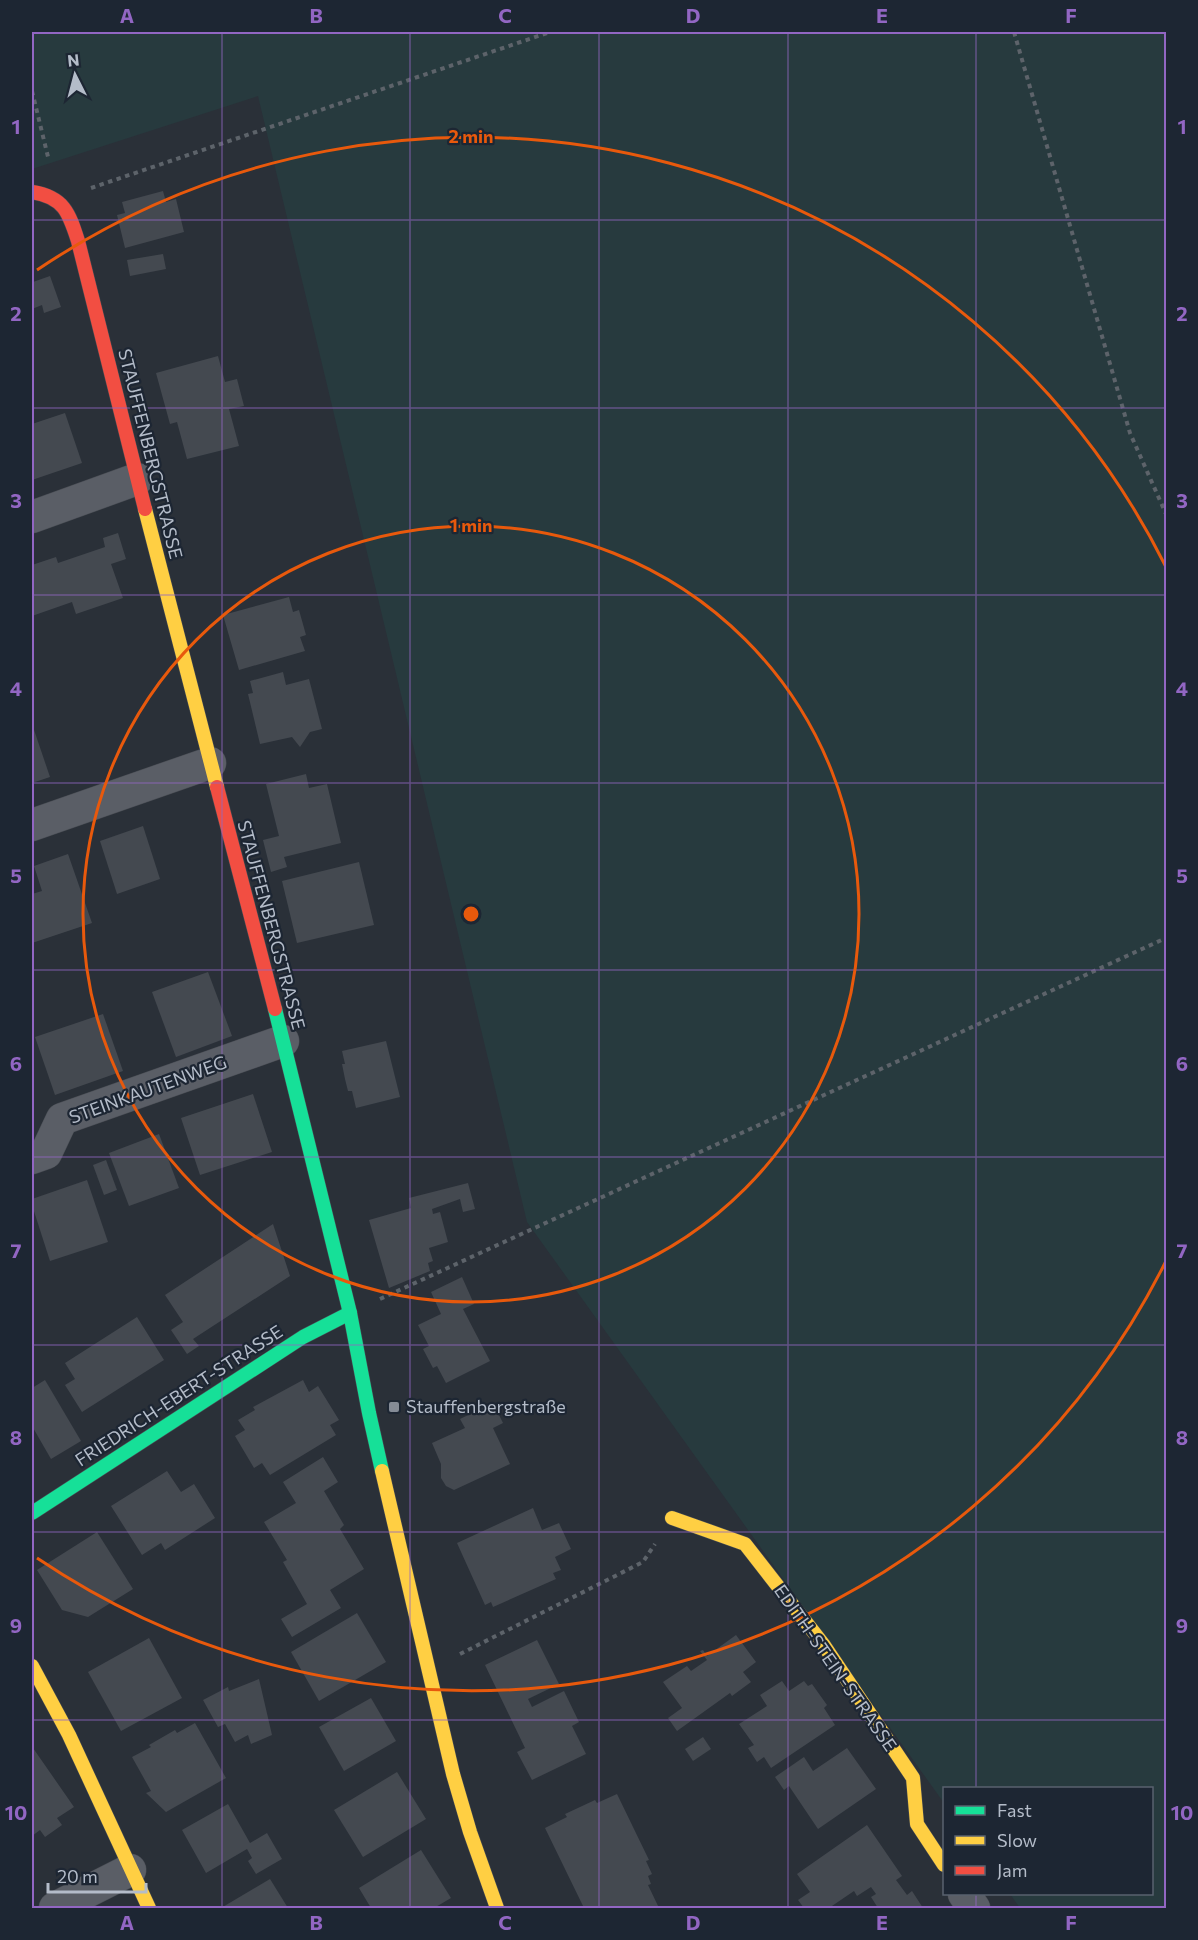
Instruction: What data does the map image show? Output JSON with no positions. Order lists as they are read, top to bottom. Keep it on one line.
{"streets":{"street":["STAUFFENBERGSTRASSE","STEINKAUTENWEG","FRIEDRICH-EBERT-STRASSE","EDITH-STEIN-STRASSE"]},"crossings":[["STAUFFENBERGSTRASSE","STEINKAUTENWEG"],["STAUFFENBERGSTRASSE","FRIEDRICH-EBERT-STRASSE"]],"places":{"transit":["Stauffenbergstraße"]},"legend":["Fast","Slow","Jam"],"scale_bar":"20 m","north":"top","grid":{"columns":["A","B","C","D","E","F"],"rows":["1","2","3","4","5","6","7","8","9","10"]},"rings":["2 min","1 min"]}
